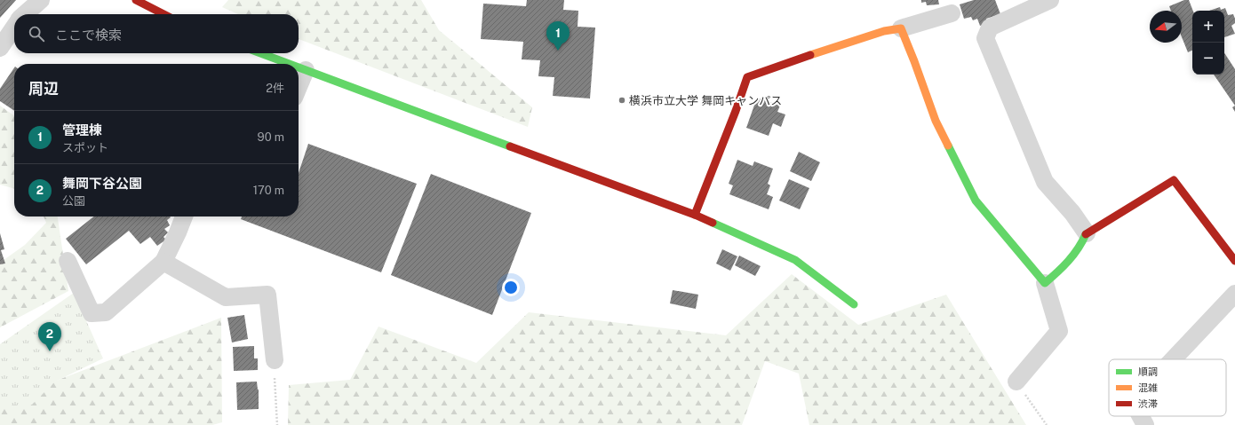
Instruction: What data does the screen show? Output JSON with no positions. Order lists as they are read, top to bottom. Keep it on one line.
{"places":["横浜市立大学 舞岡キャンパス"],"legend":["順調","混雑","渋滞"],"north":"left","page":{"map_buttons":["+","−"],"search":"ここで検索","pins":["1","2"],"heading":["周辺","2件"],"list":[{"mark":"1","name":"管理棟","note":"スポット","value":"90 m"},{"mark":"2","name":"舞岡下谷公園","note":"公園","value":"170 m"}]}}
